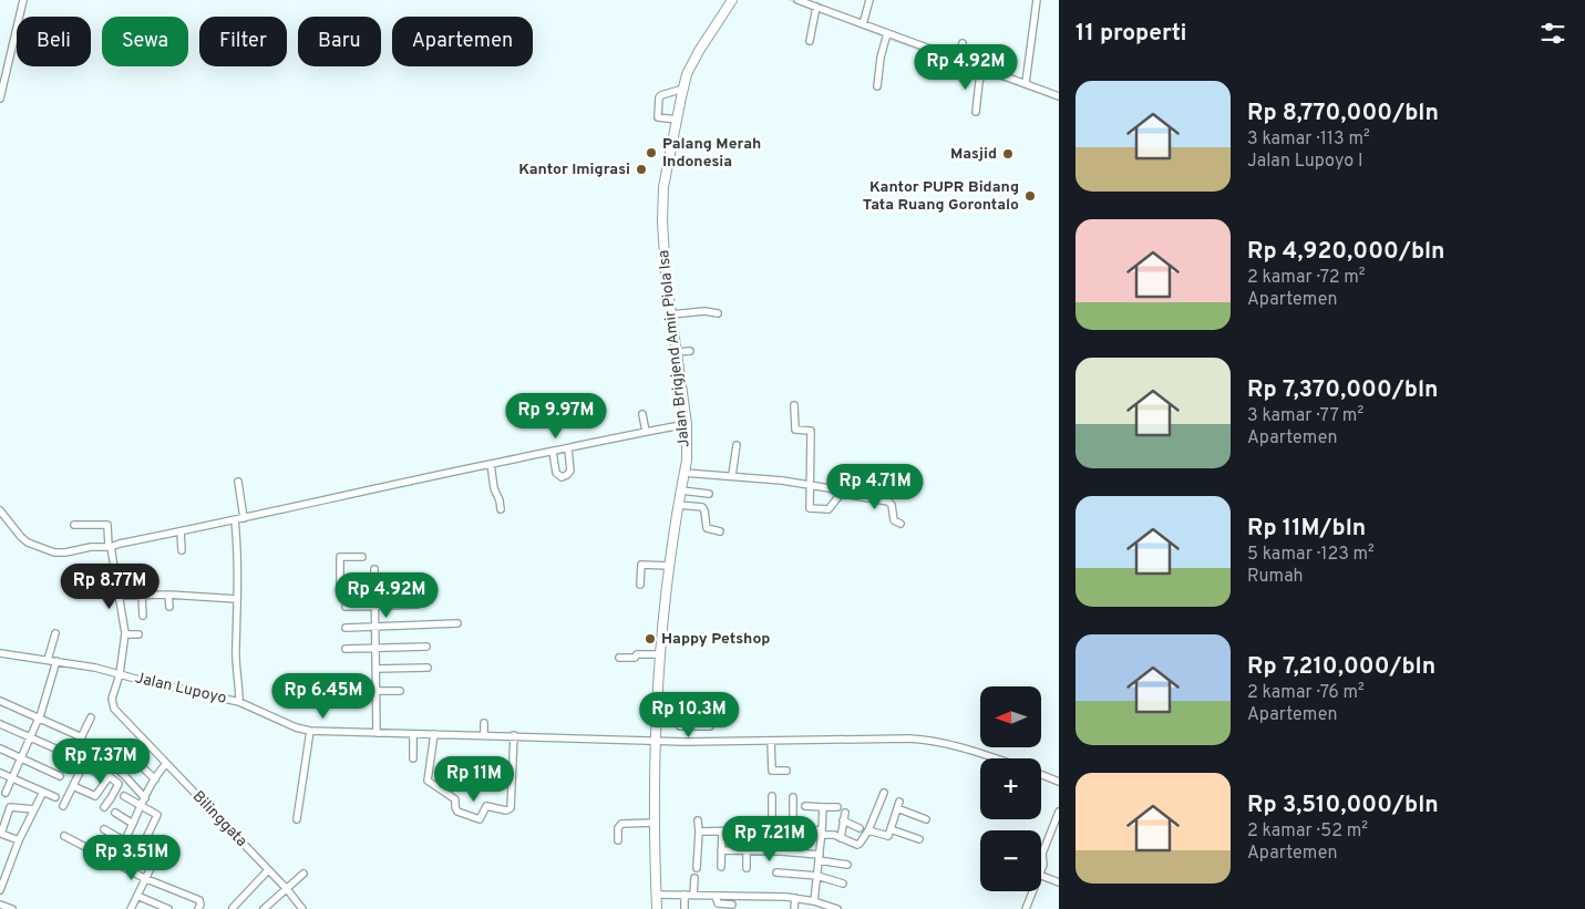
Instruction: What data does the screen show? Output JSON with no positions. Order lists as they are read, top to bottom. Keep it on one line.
{"streets":{"main road":["Jalan Brigjend Amir Piola Isa"],"street":["Jalan Lupoyo","Bilinggata"]},"crossings":[["Jalan Brigjend Amir Piola Isa","Jalan Lupoyo"],["Jalan Lupoyo","Bilinggata"]],"places":["Palang Merah Indonesia","Masjid","Kantor Imigrasi","Kantor PUPR Bidang Tata Ruang Gorontalo","Happy Petshop"],"north":"left","page":{"heading":"11 properti","chip":["Beli","Sewa","Filter","Baru","Apartemen"],"price":["Rp 4.92M","Rp 9.97M","Rp 4.71M","Rp 8.77M","Rp 4.92M","Rp 6.45M","Rp 10.3M","Rp 7.37M","Rp 11M","Rp 7.21M","Rp 3.51M"],"list":[{"name":"Rp 8,770,000/bln","note":"3 kamar · 113 m² · Jalan Lupoyo I"},{"name":"Rp 4,920,000/bln","note":"2 kamar · 72 m² · Apartemen"},{"name":"Rp 7,370,000/bln","note":"3 kamar · 77 m² · Apartemen"},{"name":"Rp 11M/bln","note":"5 kamar · 123 m² · Rumah"},{"name":"Rp 7,210,000/bln","note":"2 kamar · 76 m² · Apartemen"},{"name":"Rp 3,510,000/bln","note":"2 kamar · 52 m² · Apartemen"}],"map_buttons":["+","−"]}}
